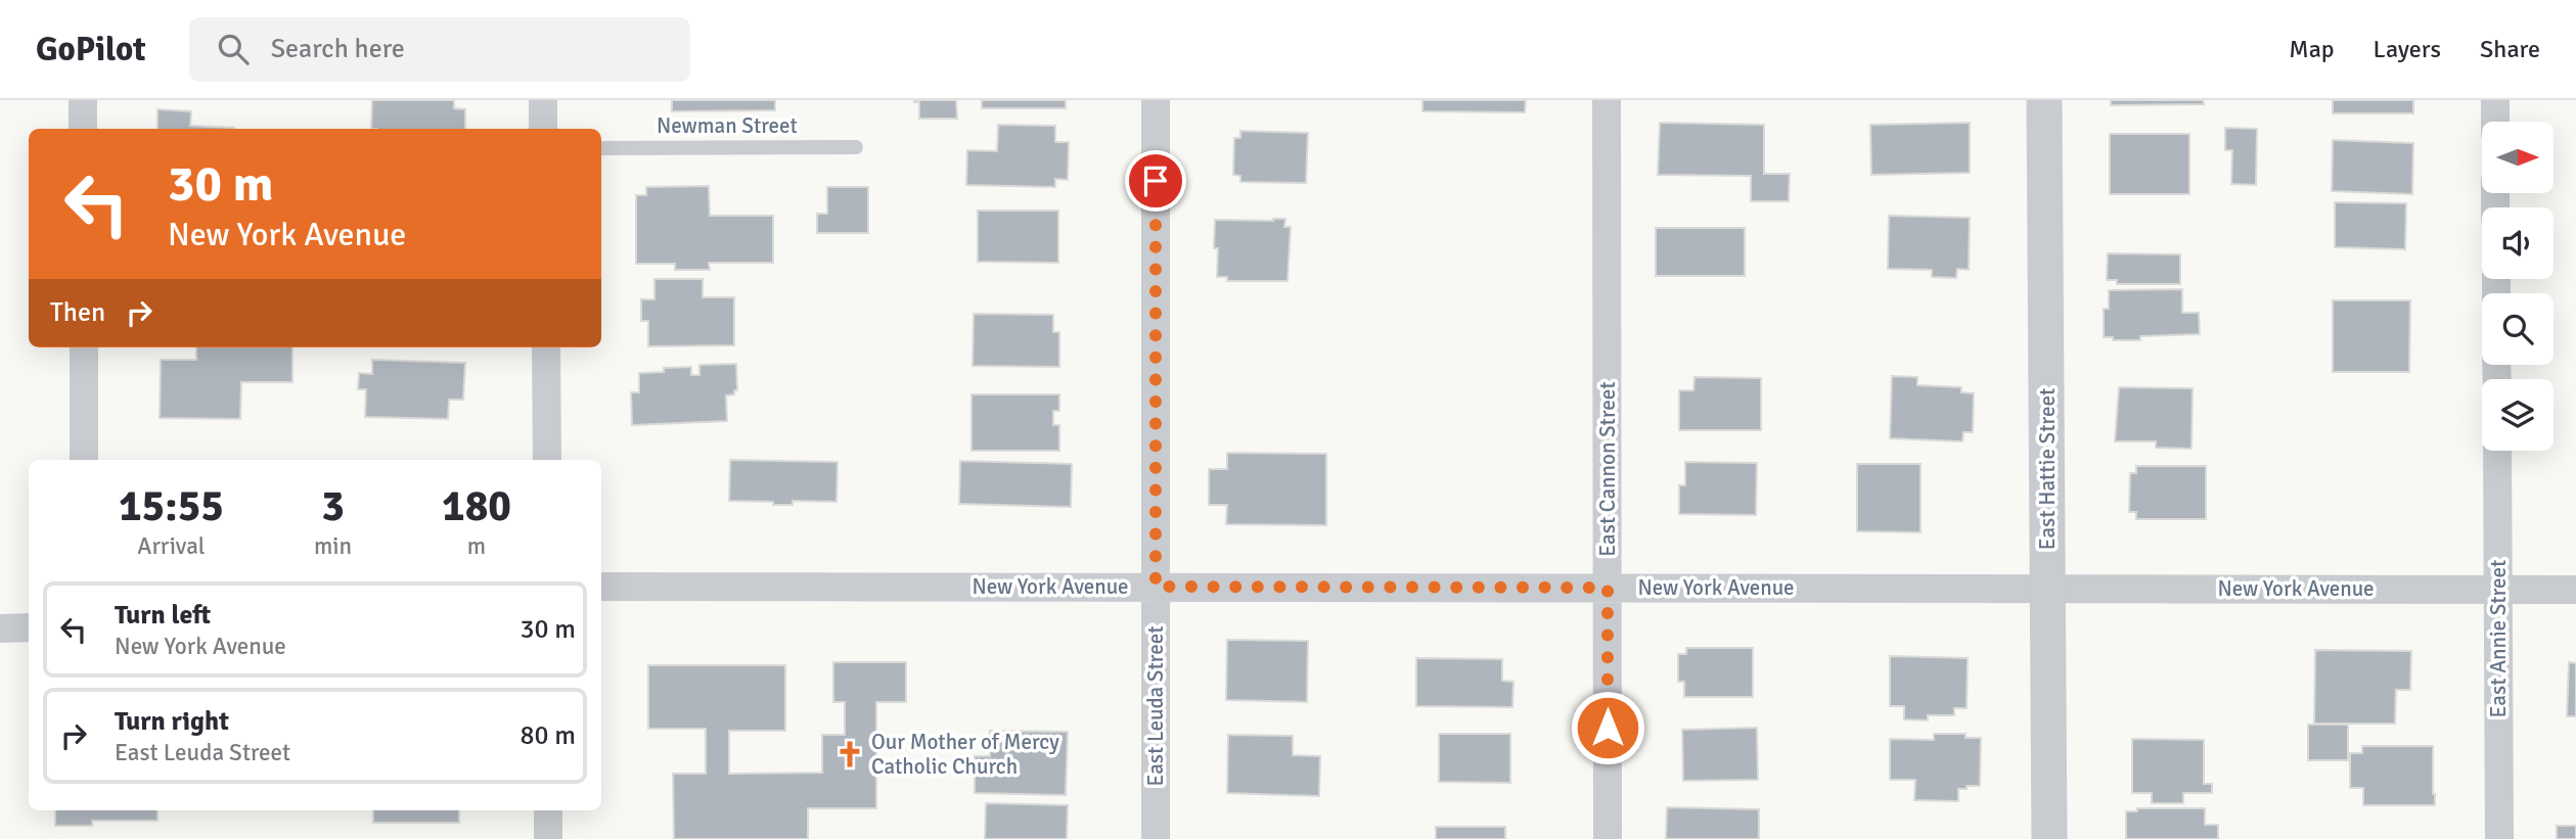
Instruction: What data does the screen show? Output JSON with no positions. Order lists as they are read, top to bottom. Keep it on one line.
{"streets":{"street":["East Cannon Street","East Hattie Street","New York Avenue","East Annie Street","East Leuda Street"],"lane":["Newman Street"]},"crossings":[["East Cannon Street","New York Avenue"],["East Hattie Street","New York Avenue"],["New York Avenue","East Annie Street"],["New York Avenue","East Leuda Street"]],"places":{"church":["Our Mother of Mercy Catholic Church"]},"north":"right","page":{"header":"GoPilot","search":"Search here","nav":["Map","Layers","Share"],"turn":["30 m","New York Avenue"],"then":"Then","eta":["15:55","Arrival","3","min","180","m"],"list":[{"name":"Turn left","note":"New York Avenue","value":"30 m"},{"name":"Turn right","note":"East Leuda Street","value":"80 m"}]}}
